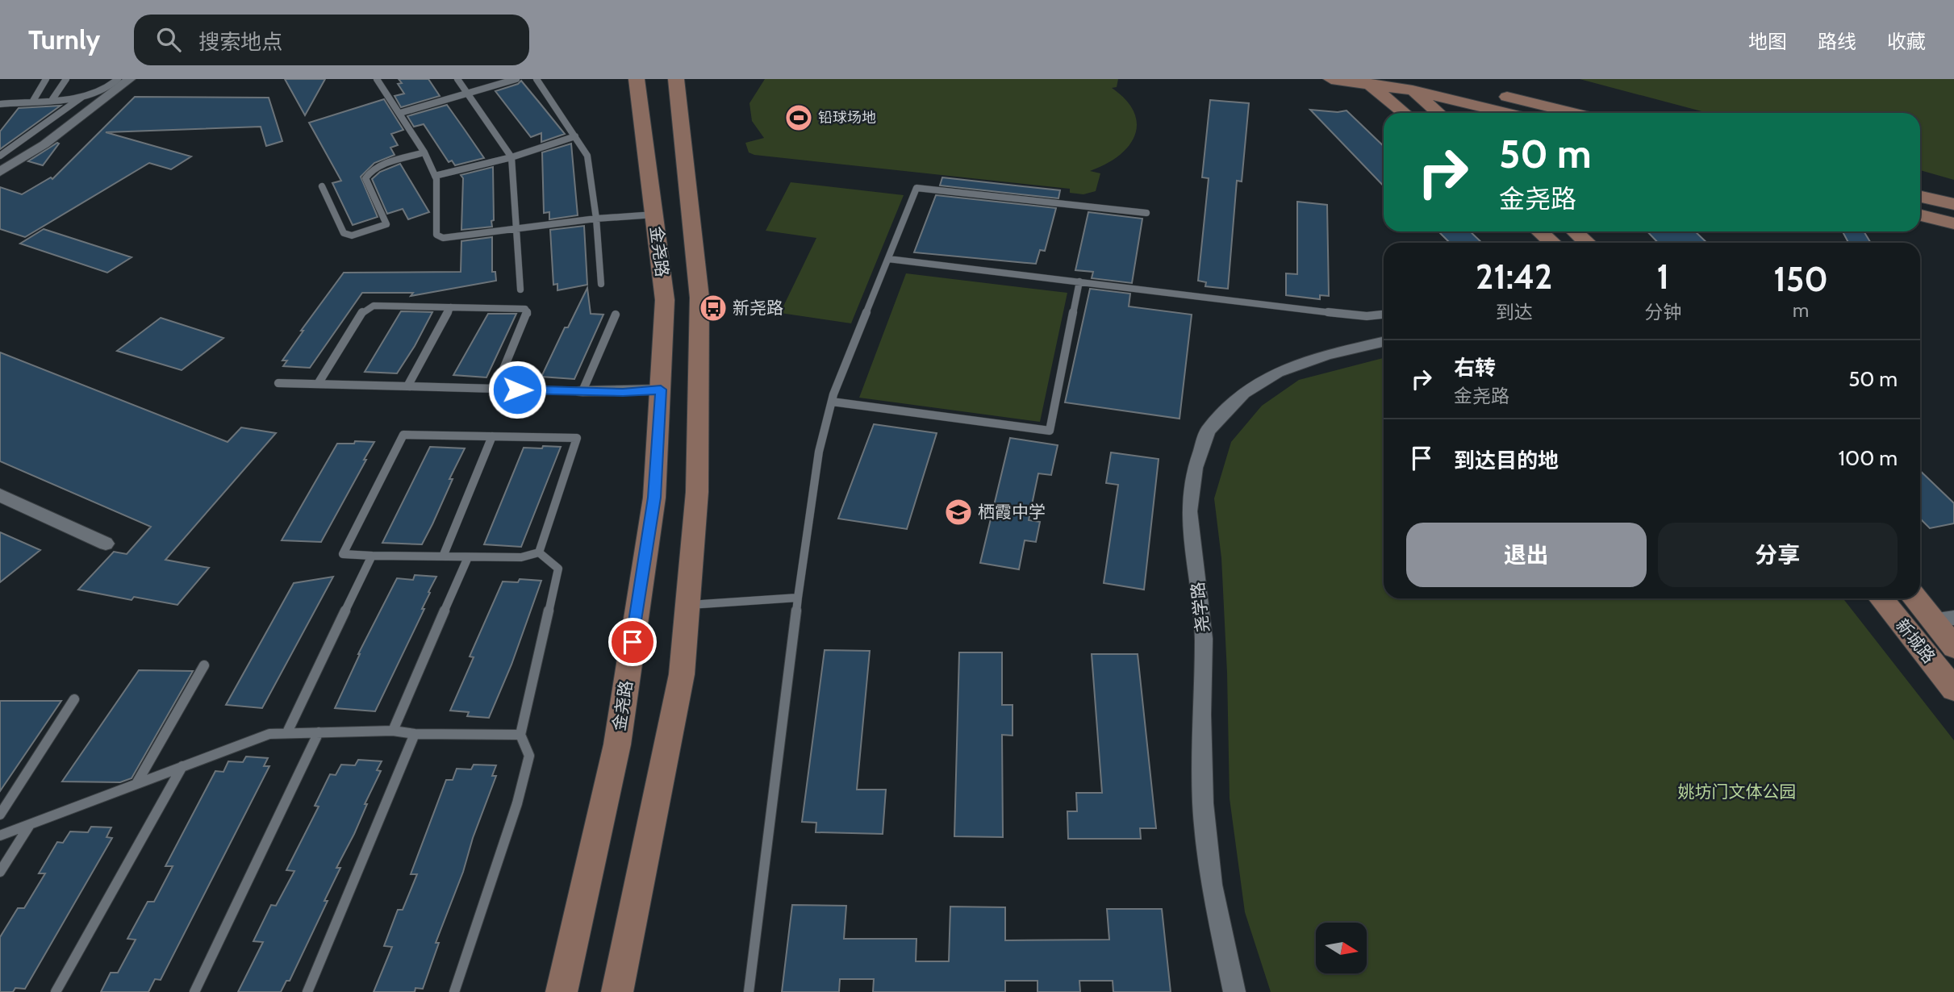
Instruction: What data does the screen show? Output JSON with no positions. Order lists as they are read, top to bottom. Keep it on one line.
{"streets":{"main road":["金尧路","新城路"],"street":["尧学路"]},"parks":["姚坊门文体公园"],"places":{"sports":["铅球场地"],"bus stop":["新尧路"],"school or university":["栖霞中学"]},"north":"right","page":{"header":"Turnly","search":"搜索地点","nav":["地图","路线","收藏"],"turn":["50 m","金尧路"],"eta":["21:42","到达","1","分钟","150","m"],"list":[{"name":"右转","note":"金尧路","value":"50 m"},{"name":"到达目的地","value":"100 m"}],"buttons":["退出","分享"]}}
